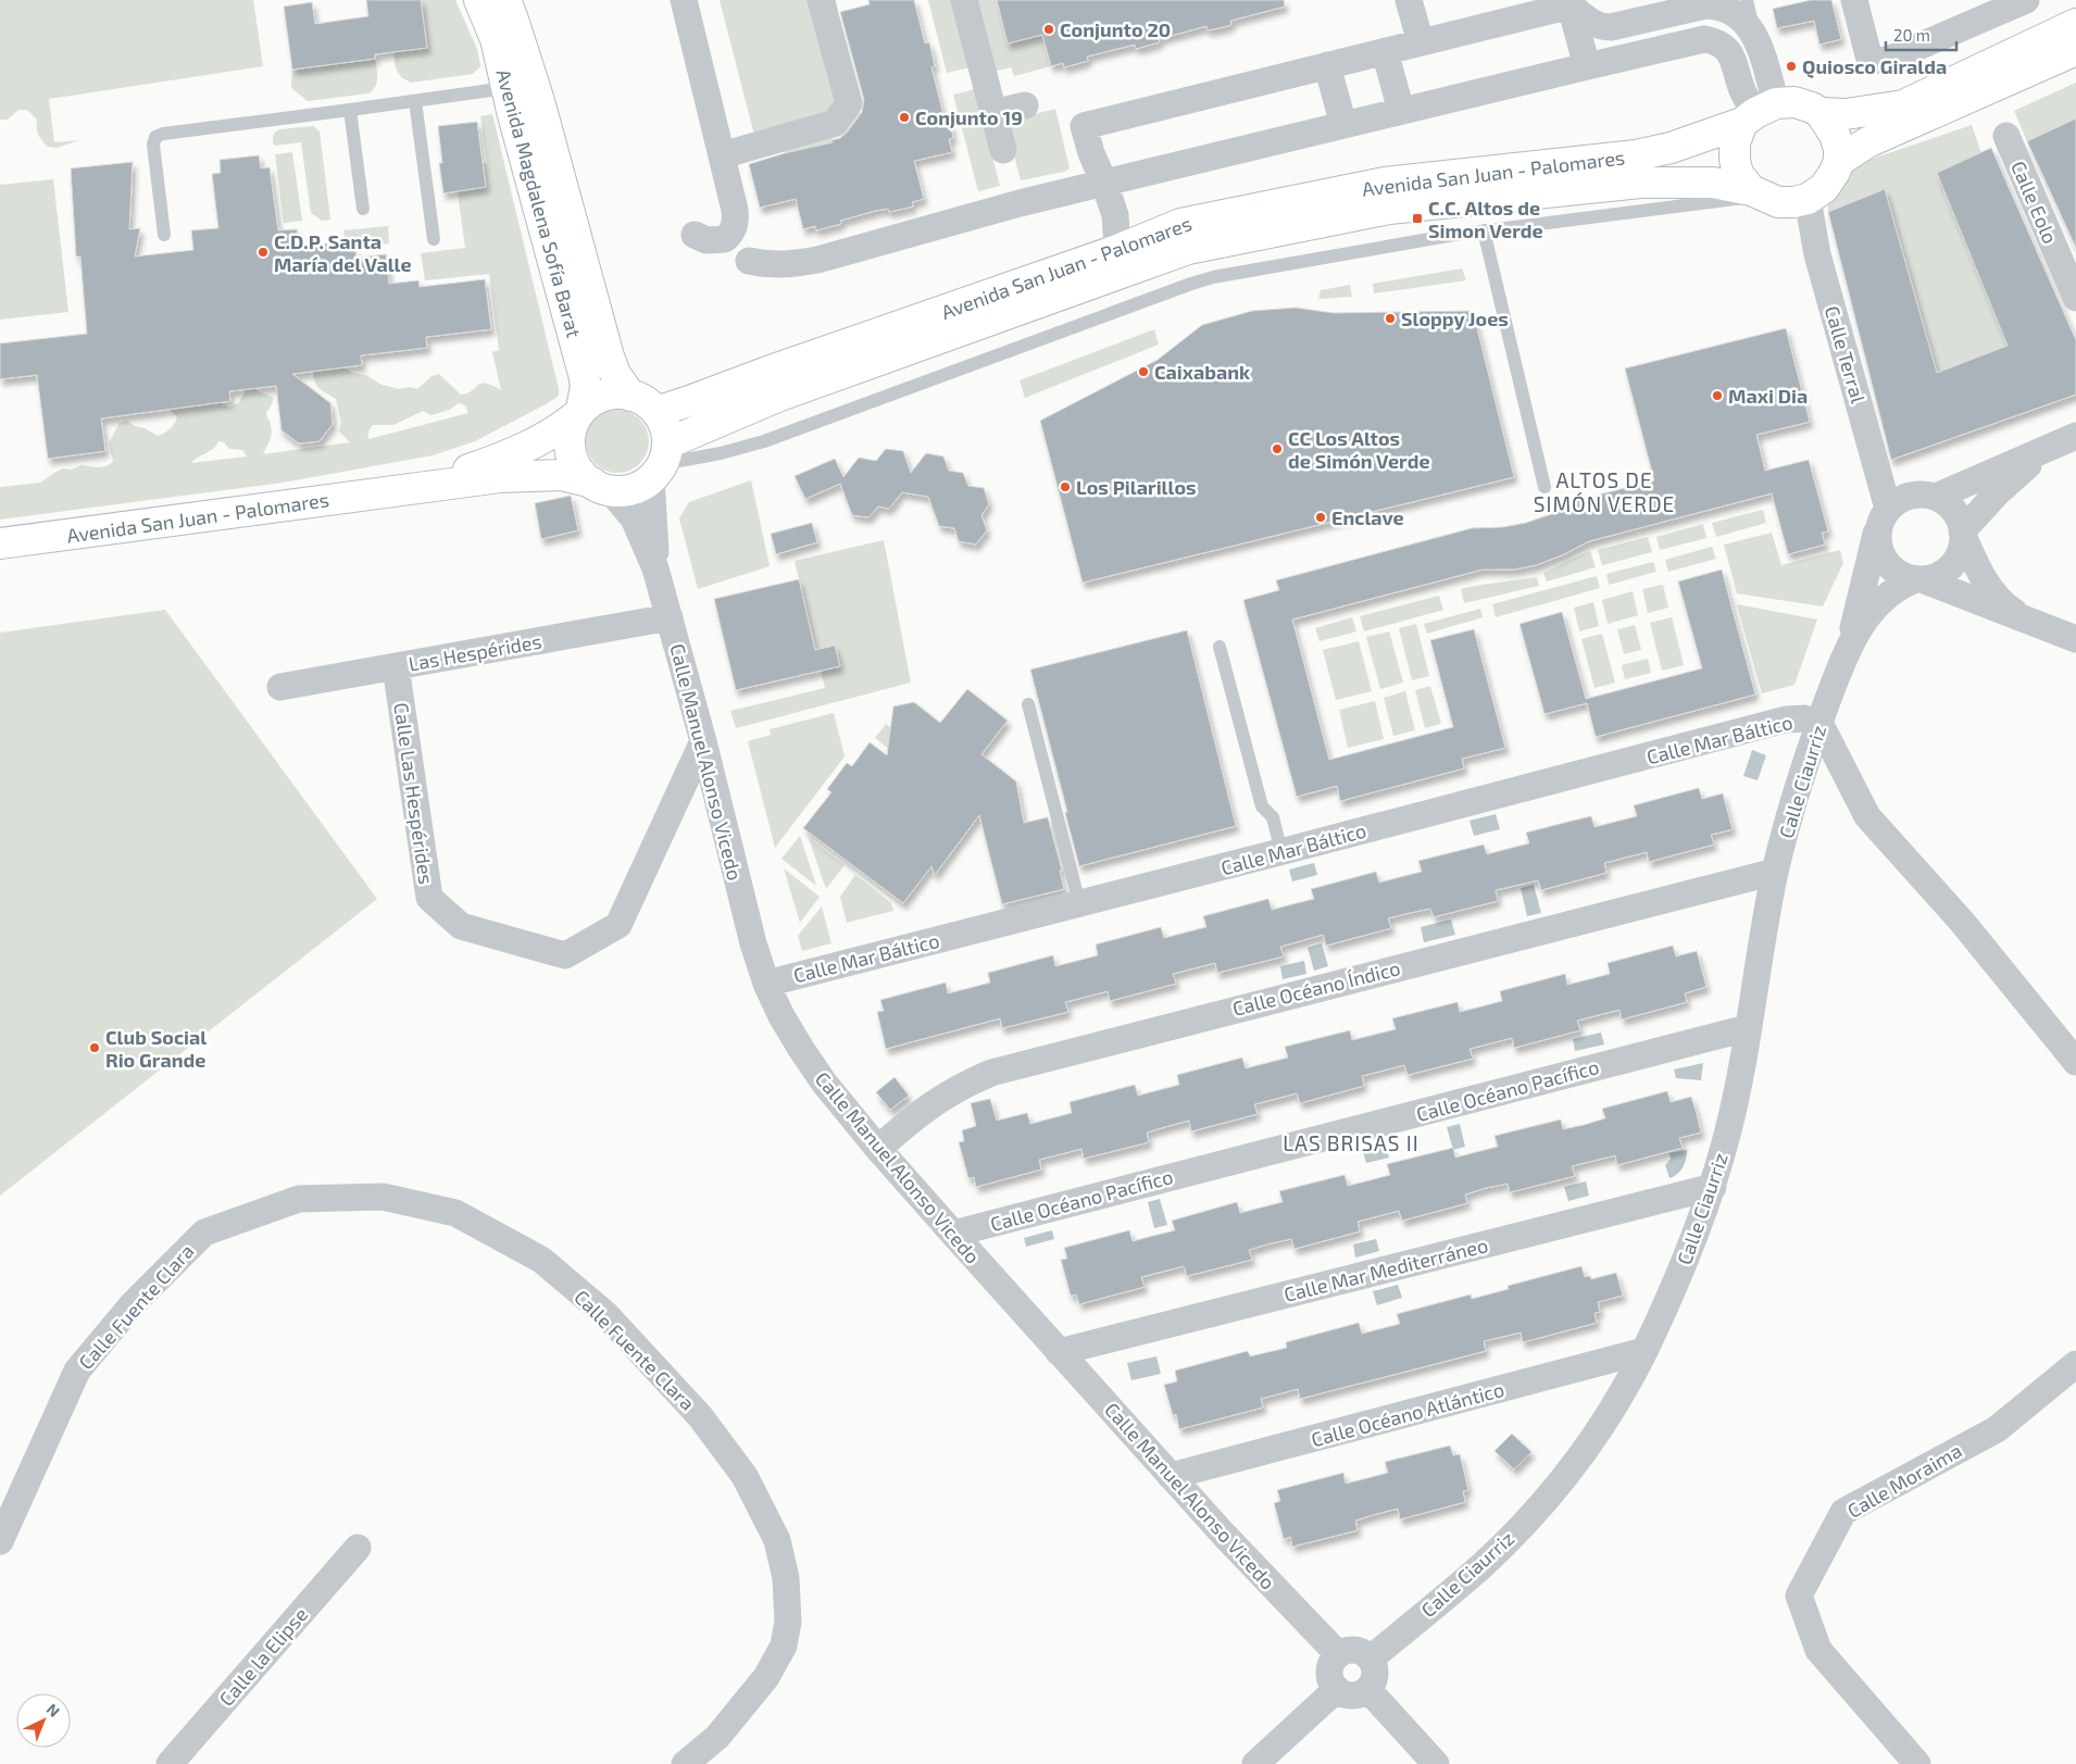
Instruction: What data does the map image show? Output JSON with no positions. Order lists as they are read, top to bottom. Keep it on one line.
{"streets":{"street":["Avenida San Juan - Palomares","Calle Eolo","Avenida Magdalena Sofía Barat","Calle Terral","Las Hespérides","Calle Mar Báltico","Calle Manuel Alonso Vicedo","Calle Ciaurriz","Calle Las Hespérides","Calle Océano Índico","Calle Océano Pacífico","Calle Mar Mediterráneo","Calle Fuente Clara","Calle Océano Atlántico","Calle Moraima","Calle la Elipse"]},"crossings":[["Avenida San Juan - Palomares","Avenida Magdalena Sofía Barat"],["Avenida San Juan - Palomares","Calle Terral"],["Avenida San Juan - Palomares","Calle Manuel Alonso Vicedo"],["Avenida Magdalena Sofía Barat","Calle Manuel Alonso Vicedo"],["Calle Terral","Calle Ciaurriz"],["Las Hespérides","Calle Manuel Alonso Vicedo"],["Las Hespérides","Calle Las Hespérides"],["Calle Mar Báltico","Calle Manuel Alonso Vicedo"],["Calle Mar Báltico","Calle Ciaurriz"],["Calle Manuel Alonso Vicedo","Calle Ciaurriz"],["Calle Manuel Alonso Vicedo","Calle Las Hespérides"],["Calle Manuel Alonso Vicedo","Calle Océano Índico"],["Calle Manuel Alonso Vicedo","Calle Océano Pacífico"],["Calle Manuel Alonso Vicedo","Calle Mar Mediterráneo"],["Calle Manuel Alonso Vicedo","Calle Océano Atlántico"],["Calle Ciaurriz","Calle Océano Índico"],["Calle Ciaurriz","Calle Océano Pacífico"],["Calle Ciaurriz","Calle Mar Mediterráneo"],["Calle Ciaurriz","Calle Océano Atlántico"]],"districts":["ALTOS DE SIMÓN VERDE","LAS BRISAS II"],"places":{"other":["Conjunto 20","Quiosco Giralda","Conjunto 19","C.D.P. Santa María del Valle","Sloppy Joes","Caixabank","Maxi Dia","CC Los Altos de Simón Verde","Los Pilarillos","Enclave","Club Social Rio Grande"],"transit":["C.C. Altos de Simon Verde"]},"scale_bar":"20 m","north":"top right"}
